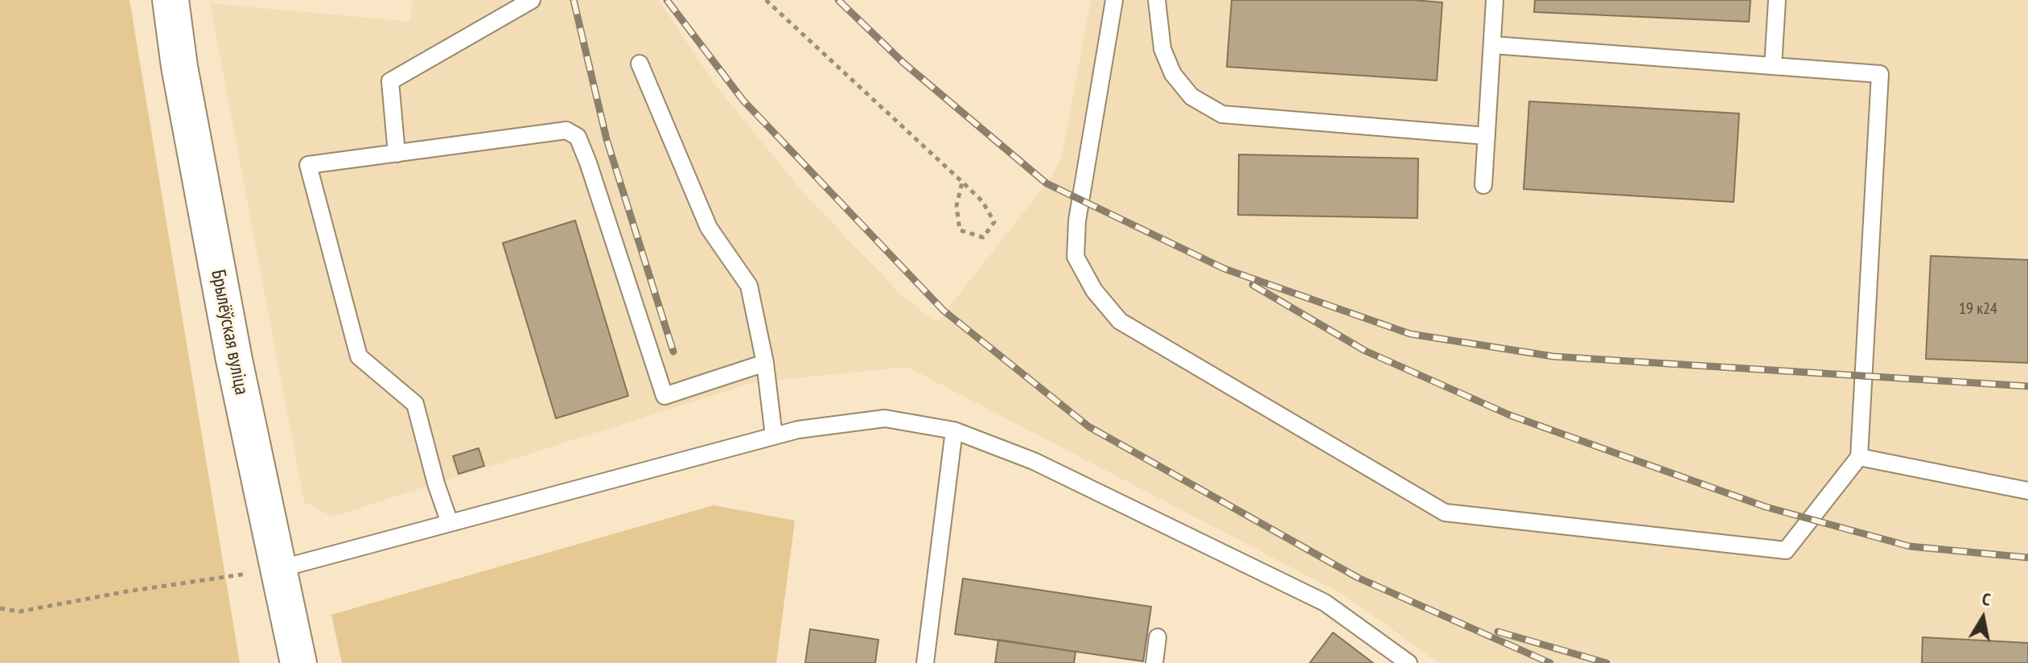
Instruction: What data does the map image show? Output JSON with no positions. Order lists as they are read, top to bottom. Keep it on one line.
{"streets":{"street":["Брылёўская вуліца"]},"house_numbers":["19 к24"],"north":"top"}
